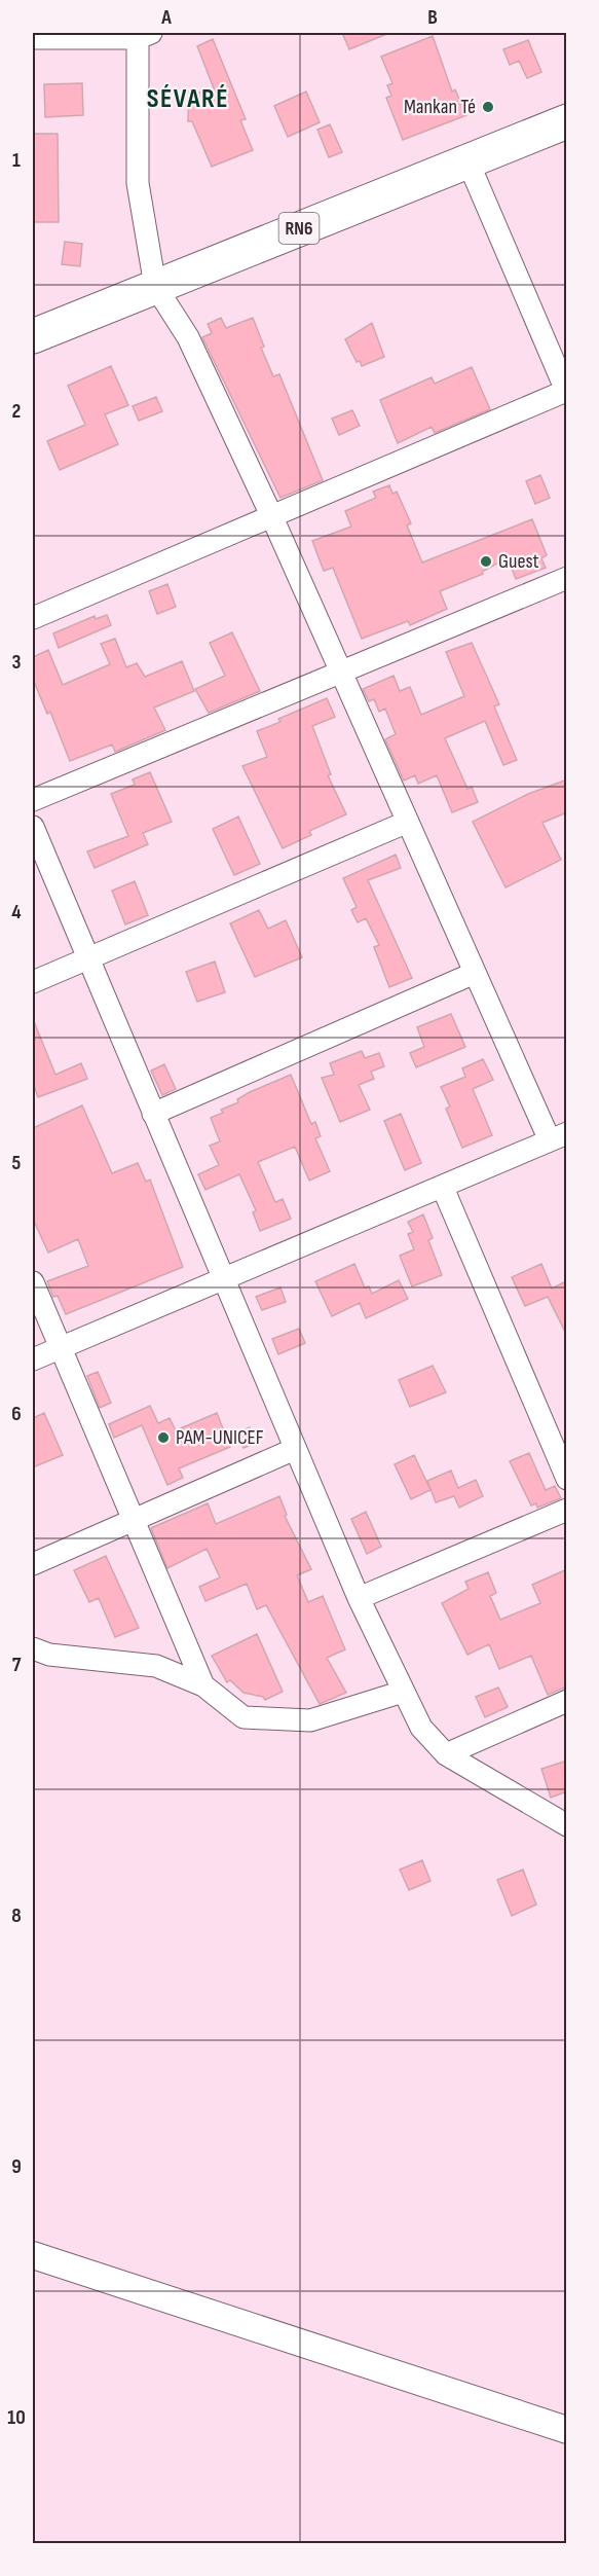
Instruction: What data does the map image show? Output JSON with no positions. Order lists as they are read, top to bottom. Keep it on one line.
{"streets":{"main road":["RN6"]},"districts":["SÉVARÉ"],"places":["Mankan Té","Guest","PAM-UNICEF"],"grid":{"columns":["A","B"],"rows":["1","2","3","4","5","6","7","8","9","10"]}}
